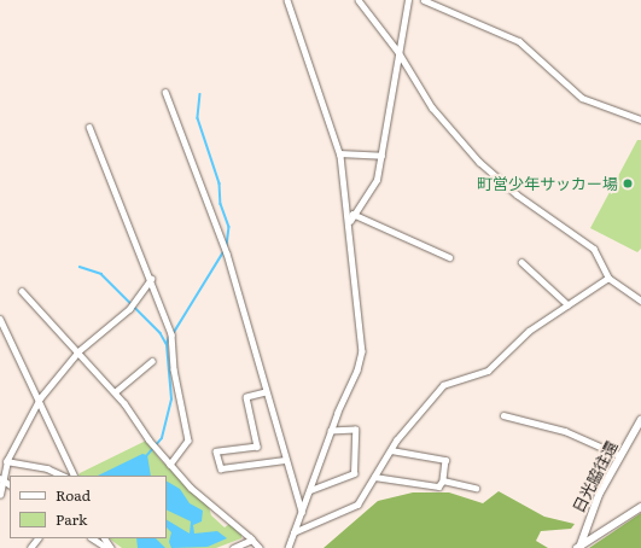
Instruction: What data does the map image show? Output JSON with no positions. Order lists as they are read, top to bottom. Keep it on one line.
{"streets":{"street":["日光脇往還"]},"places":["町営少年サッカー場"],"legend":["Road","Park"]}
